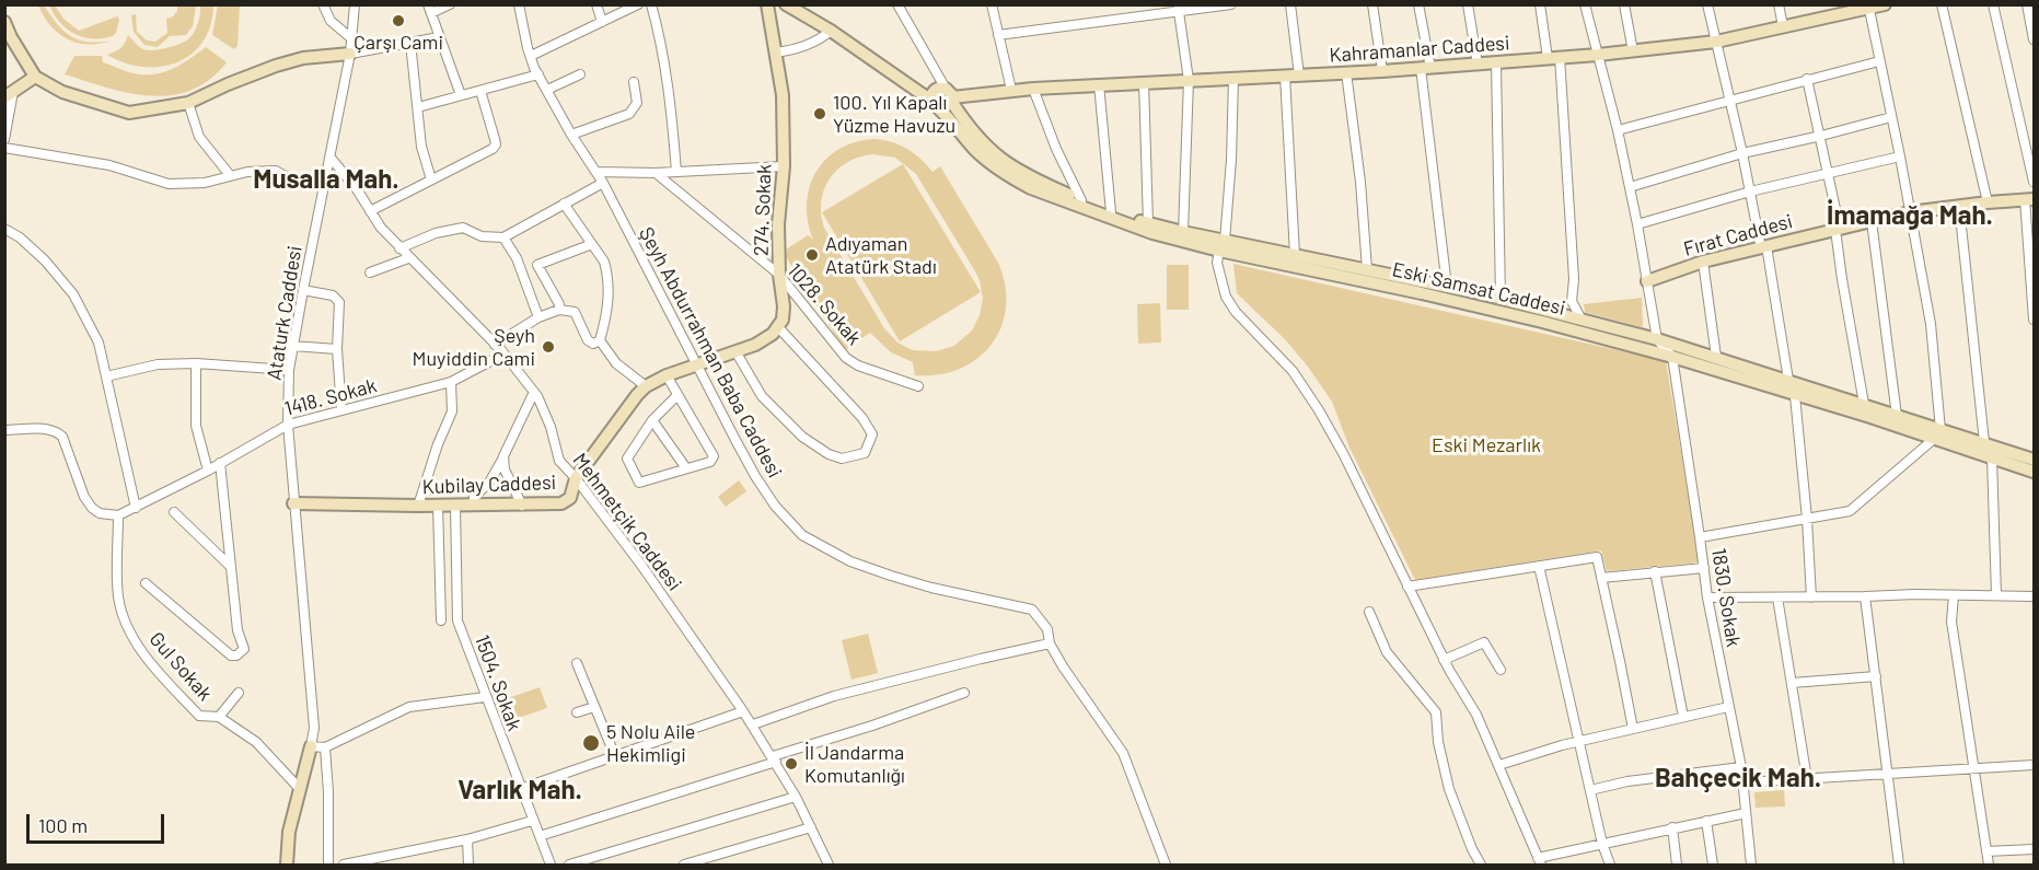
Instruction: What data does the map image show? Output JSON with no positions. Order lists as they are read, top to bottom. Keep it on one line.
{"streets":{"street":["Kahramanlar Caddesi","274. Sokak","Fırat Caddesi","Eski Samsat Caddesi","1028. Sokak","Ataturk Caddesi","Şeyh Abdurrahman Baba Caddesi","1418. Sokak","Kubilay Caddesi","Mehmetçik Caddesi","1830. Sokak","Gul Sokak","1504. Sokak"]},"crossings":[["Kahramanlar Caddesi","Eski Samsat Caddesi"],["274. Sokak","1028. Sokak"],["Eski Samsat Caddesi","1830. Sokak"],["Ataturk Caddesi","1418. Sokak"],["Ataturk Caddesi","Kubilay Caddesi"],["Ataturk Caddesi","Mehmetçik Caddesi"],["Şeyh Abdurrahman Baba Caddesi","Kubilay Caddesi"],["1418. Sokak","Mehmetçik Caddesi"],["1418. Sokak","Gul Sokak"],["Kubilay Caddesi","Mehmetçik Caddesi"],["Kubilay Caddesi","1504. Sokak"]],"districts":["Musalla Mah.","İmamağa Mah.","Bahçecik Mah.","Varlık Mah."],"parks":["Eski Mezarlık"],"places":["Çarşı Cami","100. Yıl Kapalı Yüzme Havuzu","Adıyaman Atatürk Stadı","Şeyh Muyiddin Cami","5 Nolu Aile Hekimligi","İl Jandarma Komutanlığı"],"scale_bar":"100 m"}
